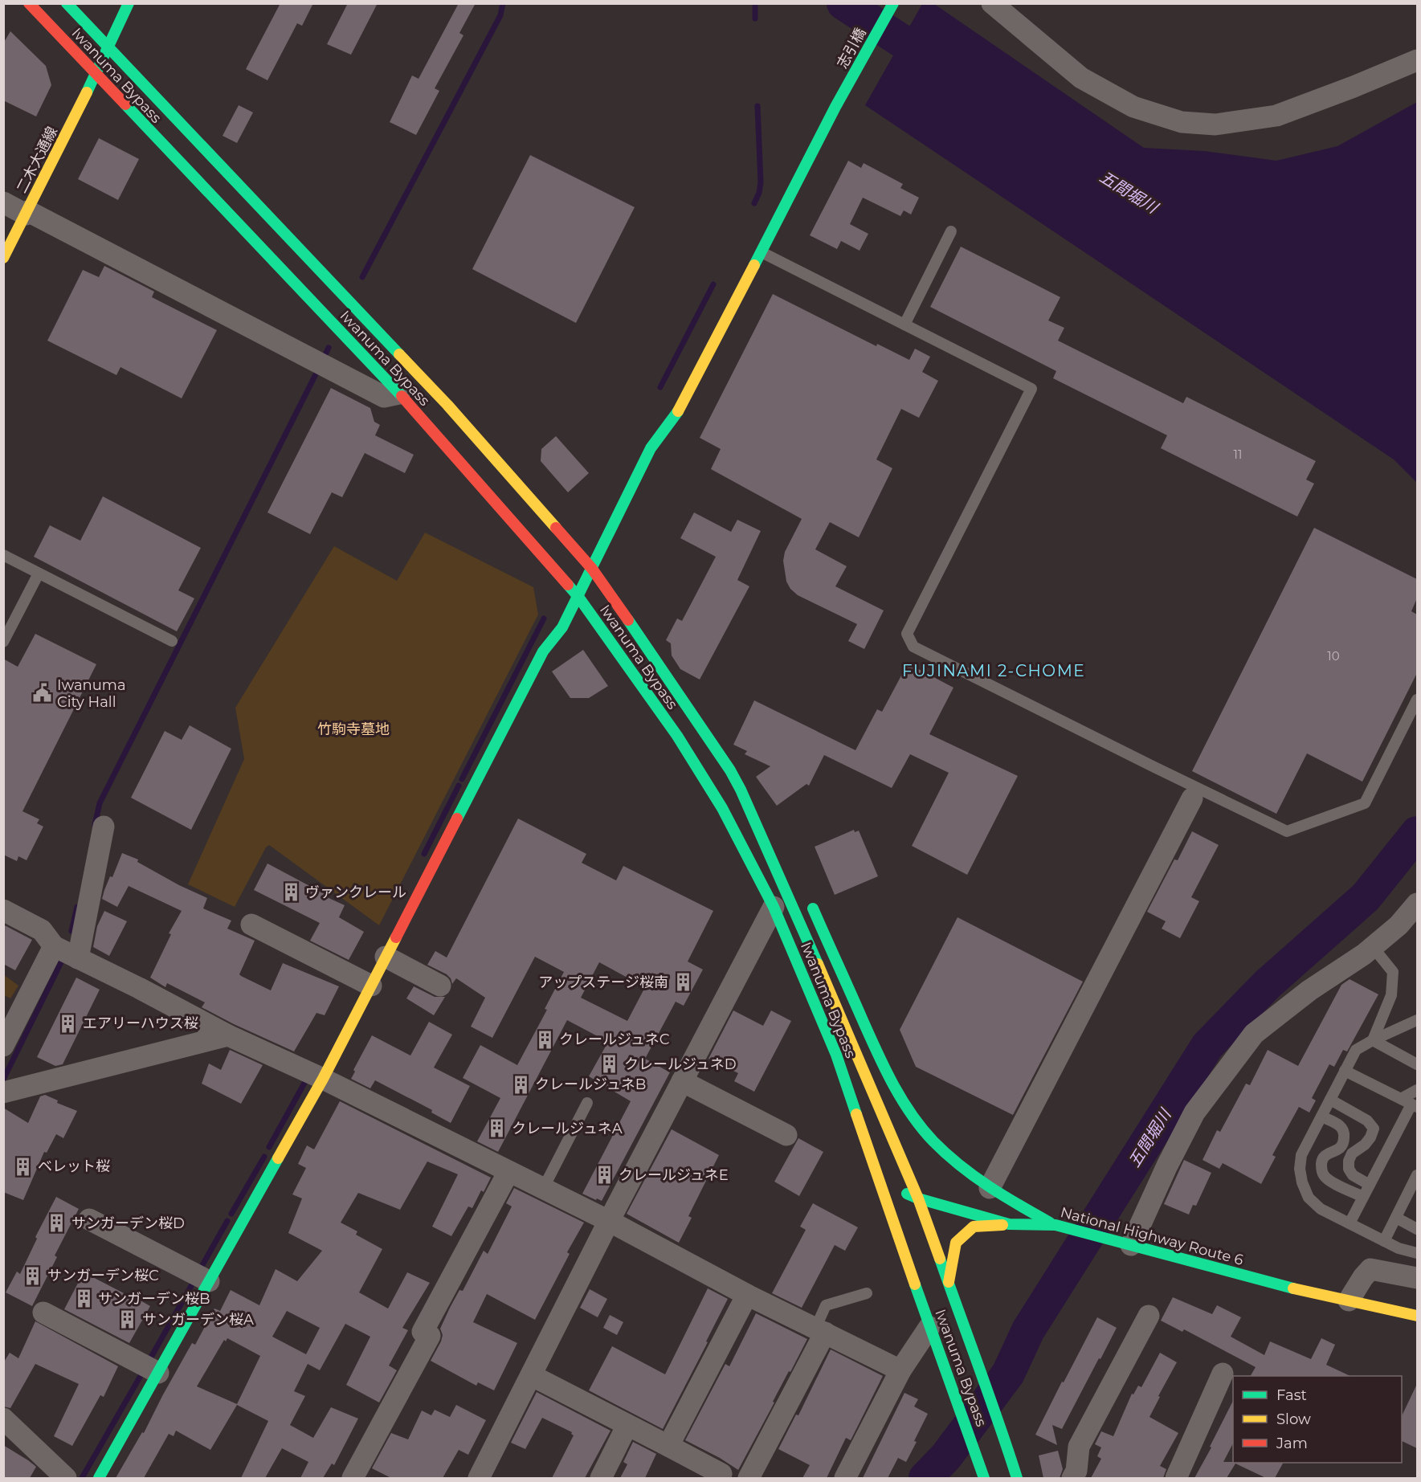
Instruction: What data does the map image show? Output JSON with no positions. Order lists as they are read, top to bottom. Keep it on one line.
{"streets":{"main road":["志引橋","Iwanuma Bypass","二木大通線","National Highway Route 6"]},"crossings":[["志引橋","Iwanuma Bypass"],["Iwanuma Bypass","二木大通線"],["Iwanuma Bypass","National Highway Route 6"]],"districts":["FUJINAMI 2-CHOME"],"water":["五間堀川"],"parks":["竹駒寺墓地"],"places":{"public building":["Iwanuma City Hall"],"building":["ヴァンクレール","アップステージ桜南","エアリーハウス桜","クレールジュネC","クレールジュネD","クレールジュネB","クレールジュネA","ベレット桜","クレールジュネE","サンガーデン桜D","サンガーデン桜C","サンガーデン桜B","サンガーデン桜A"]},"house_numbers":["11","10"],"legend":["Fast","Slow","Jam"]}
